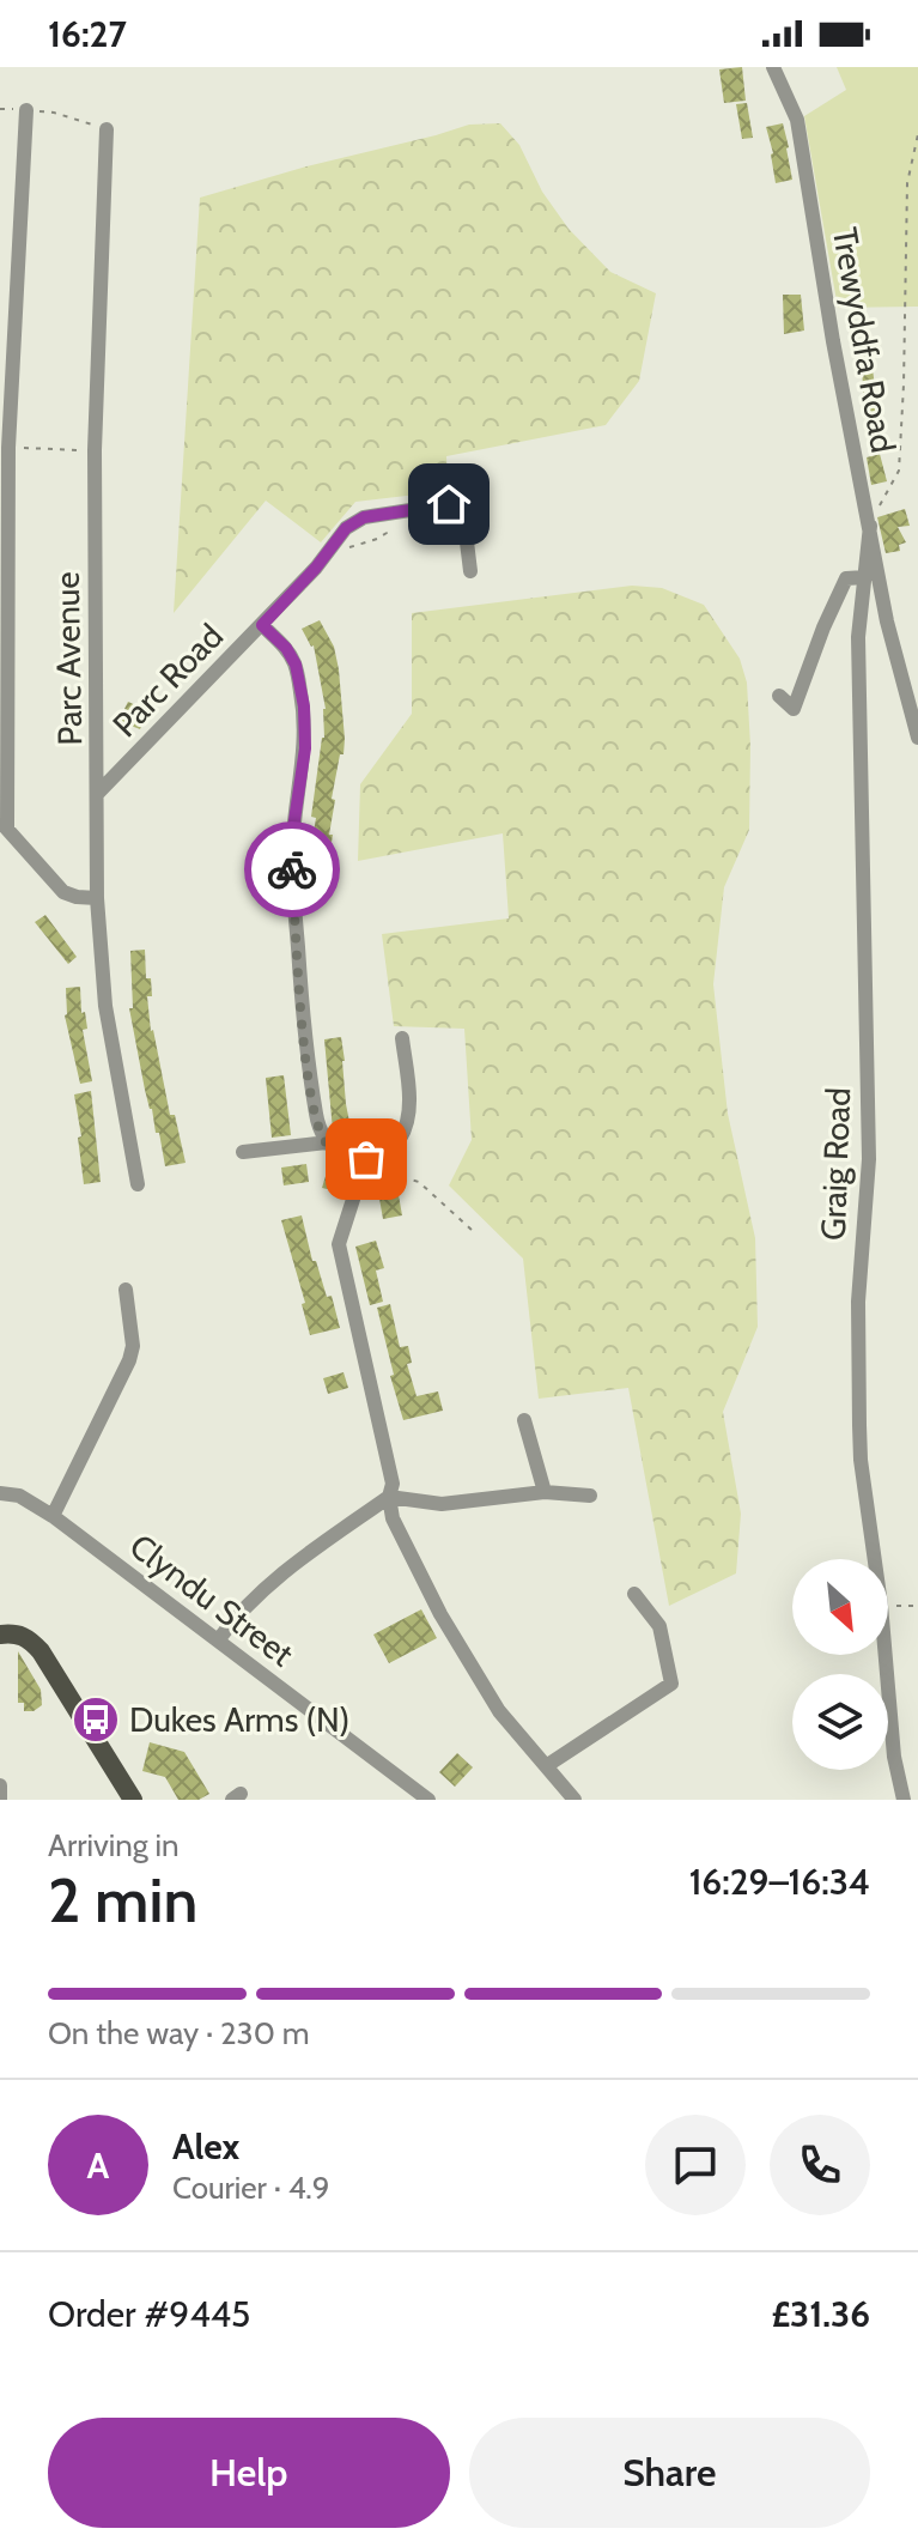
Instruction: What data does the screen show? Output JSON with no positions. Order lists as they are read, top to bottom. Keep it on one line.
{"streets":{"street":["Trewyddfa Road","Parc Avenue","Parc Road","Graig Road","Clyndu Street"]},"crossings":[["Trewyddfa Road","Graig Road"],["Parc Avenue","Parc Road"]],"places":{"bus stop":["Dukes Arms (N)"]},"north":"bottom right","page":{"status":"16:27","heading":["2 min","Arriving in","16:29–16:34"],"panel":["Alex","Courier · 4.9","Order #9445","£31.36"],"bar":"On the way · 230 m","round":"A","buttons":["Help","Share"]}}
